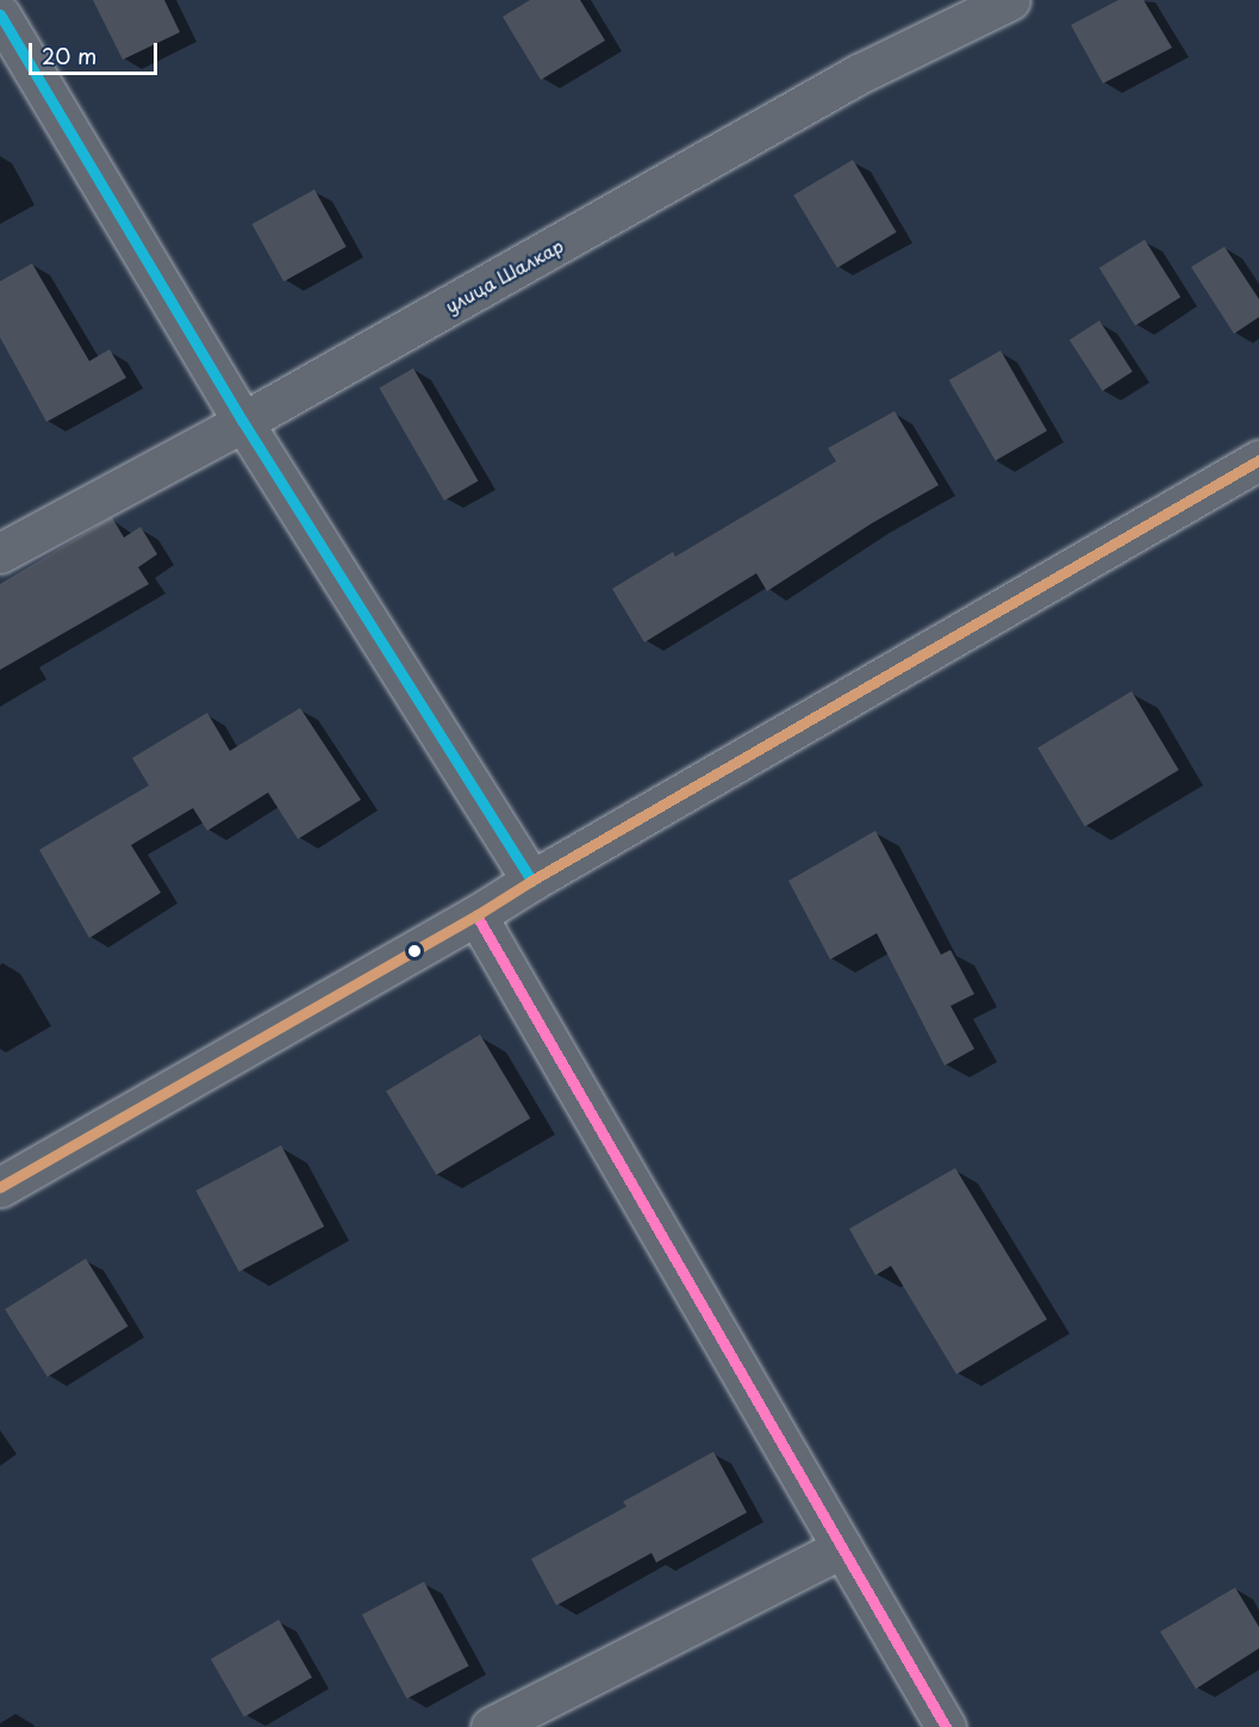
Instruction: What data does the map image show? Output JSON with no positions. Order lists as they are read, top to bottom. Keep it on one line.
{"streets":{"street":["улица Шалкар"]},"scale_bar":"20 m"}
